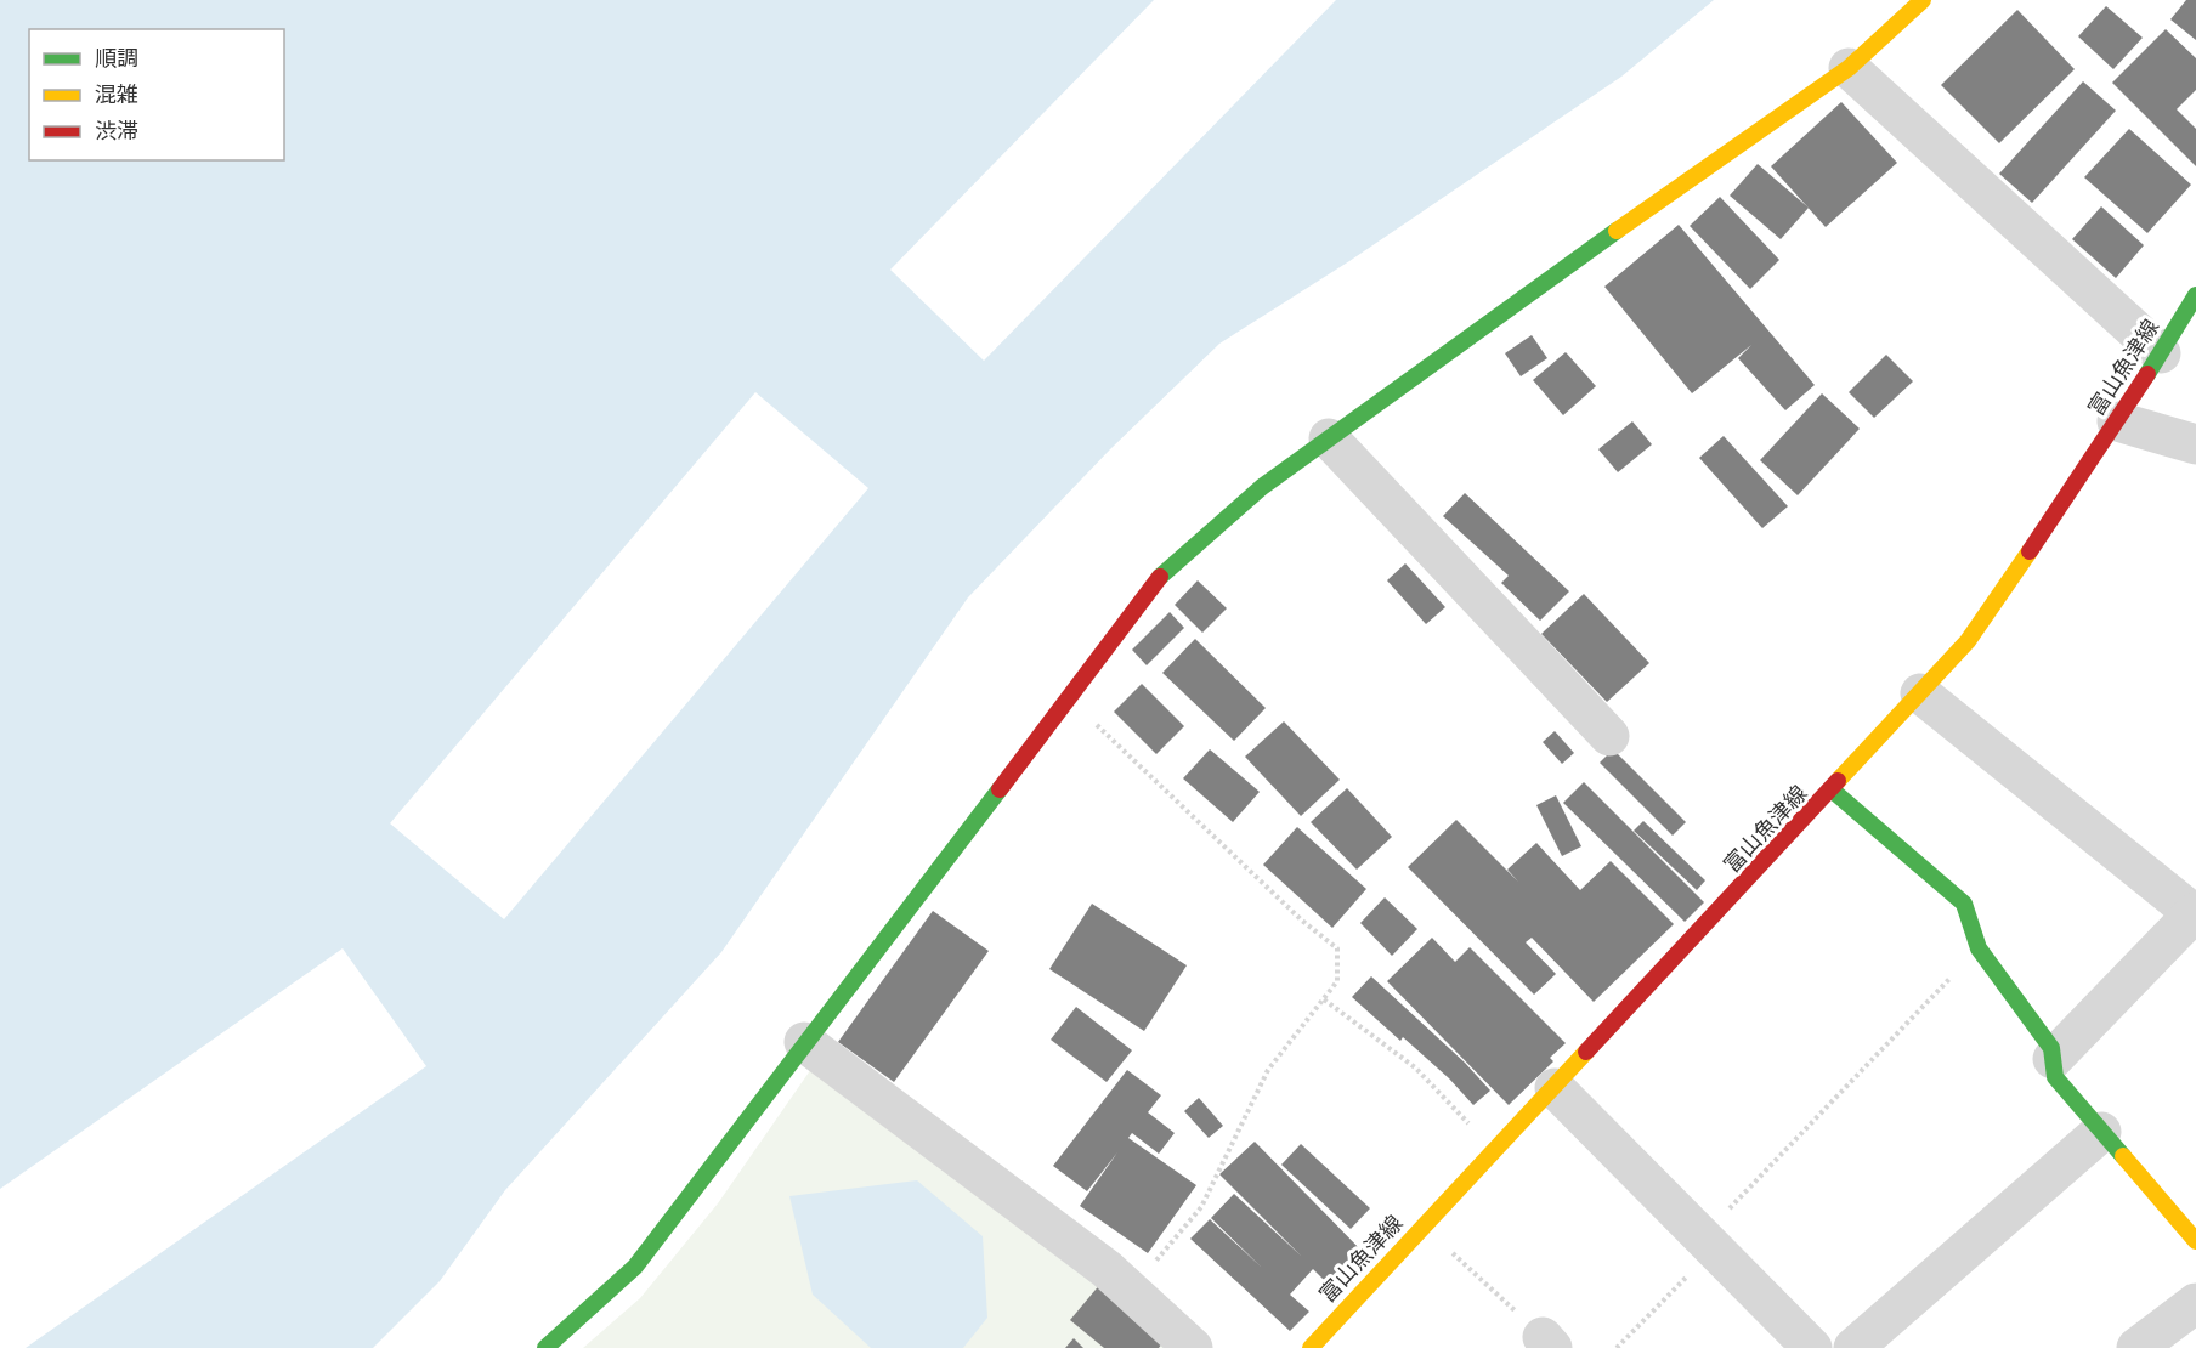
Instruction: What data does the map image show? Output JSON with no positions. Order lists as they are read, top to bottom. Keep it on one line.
{"streets":{"street":["富山魚津線"]},"legend":["順調","混雑","渋滞"]}
